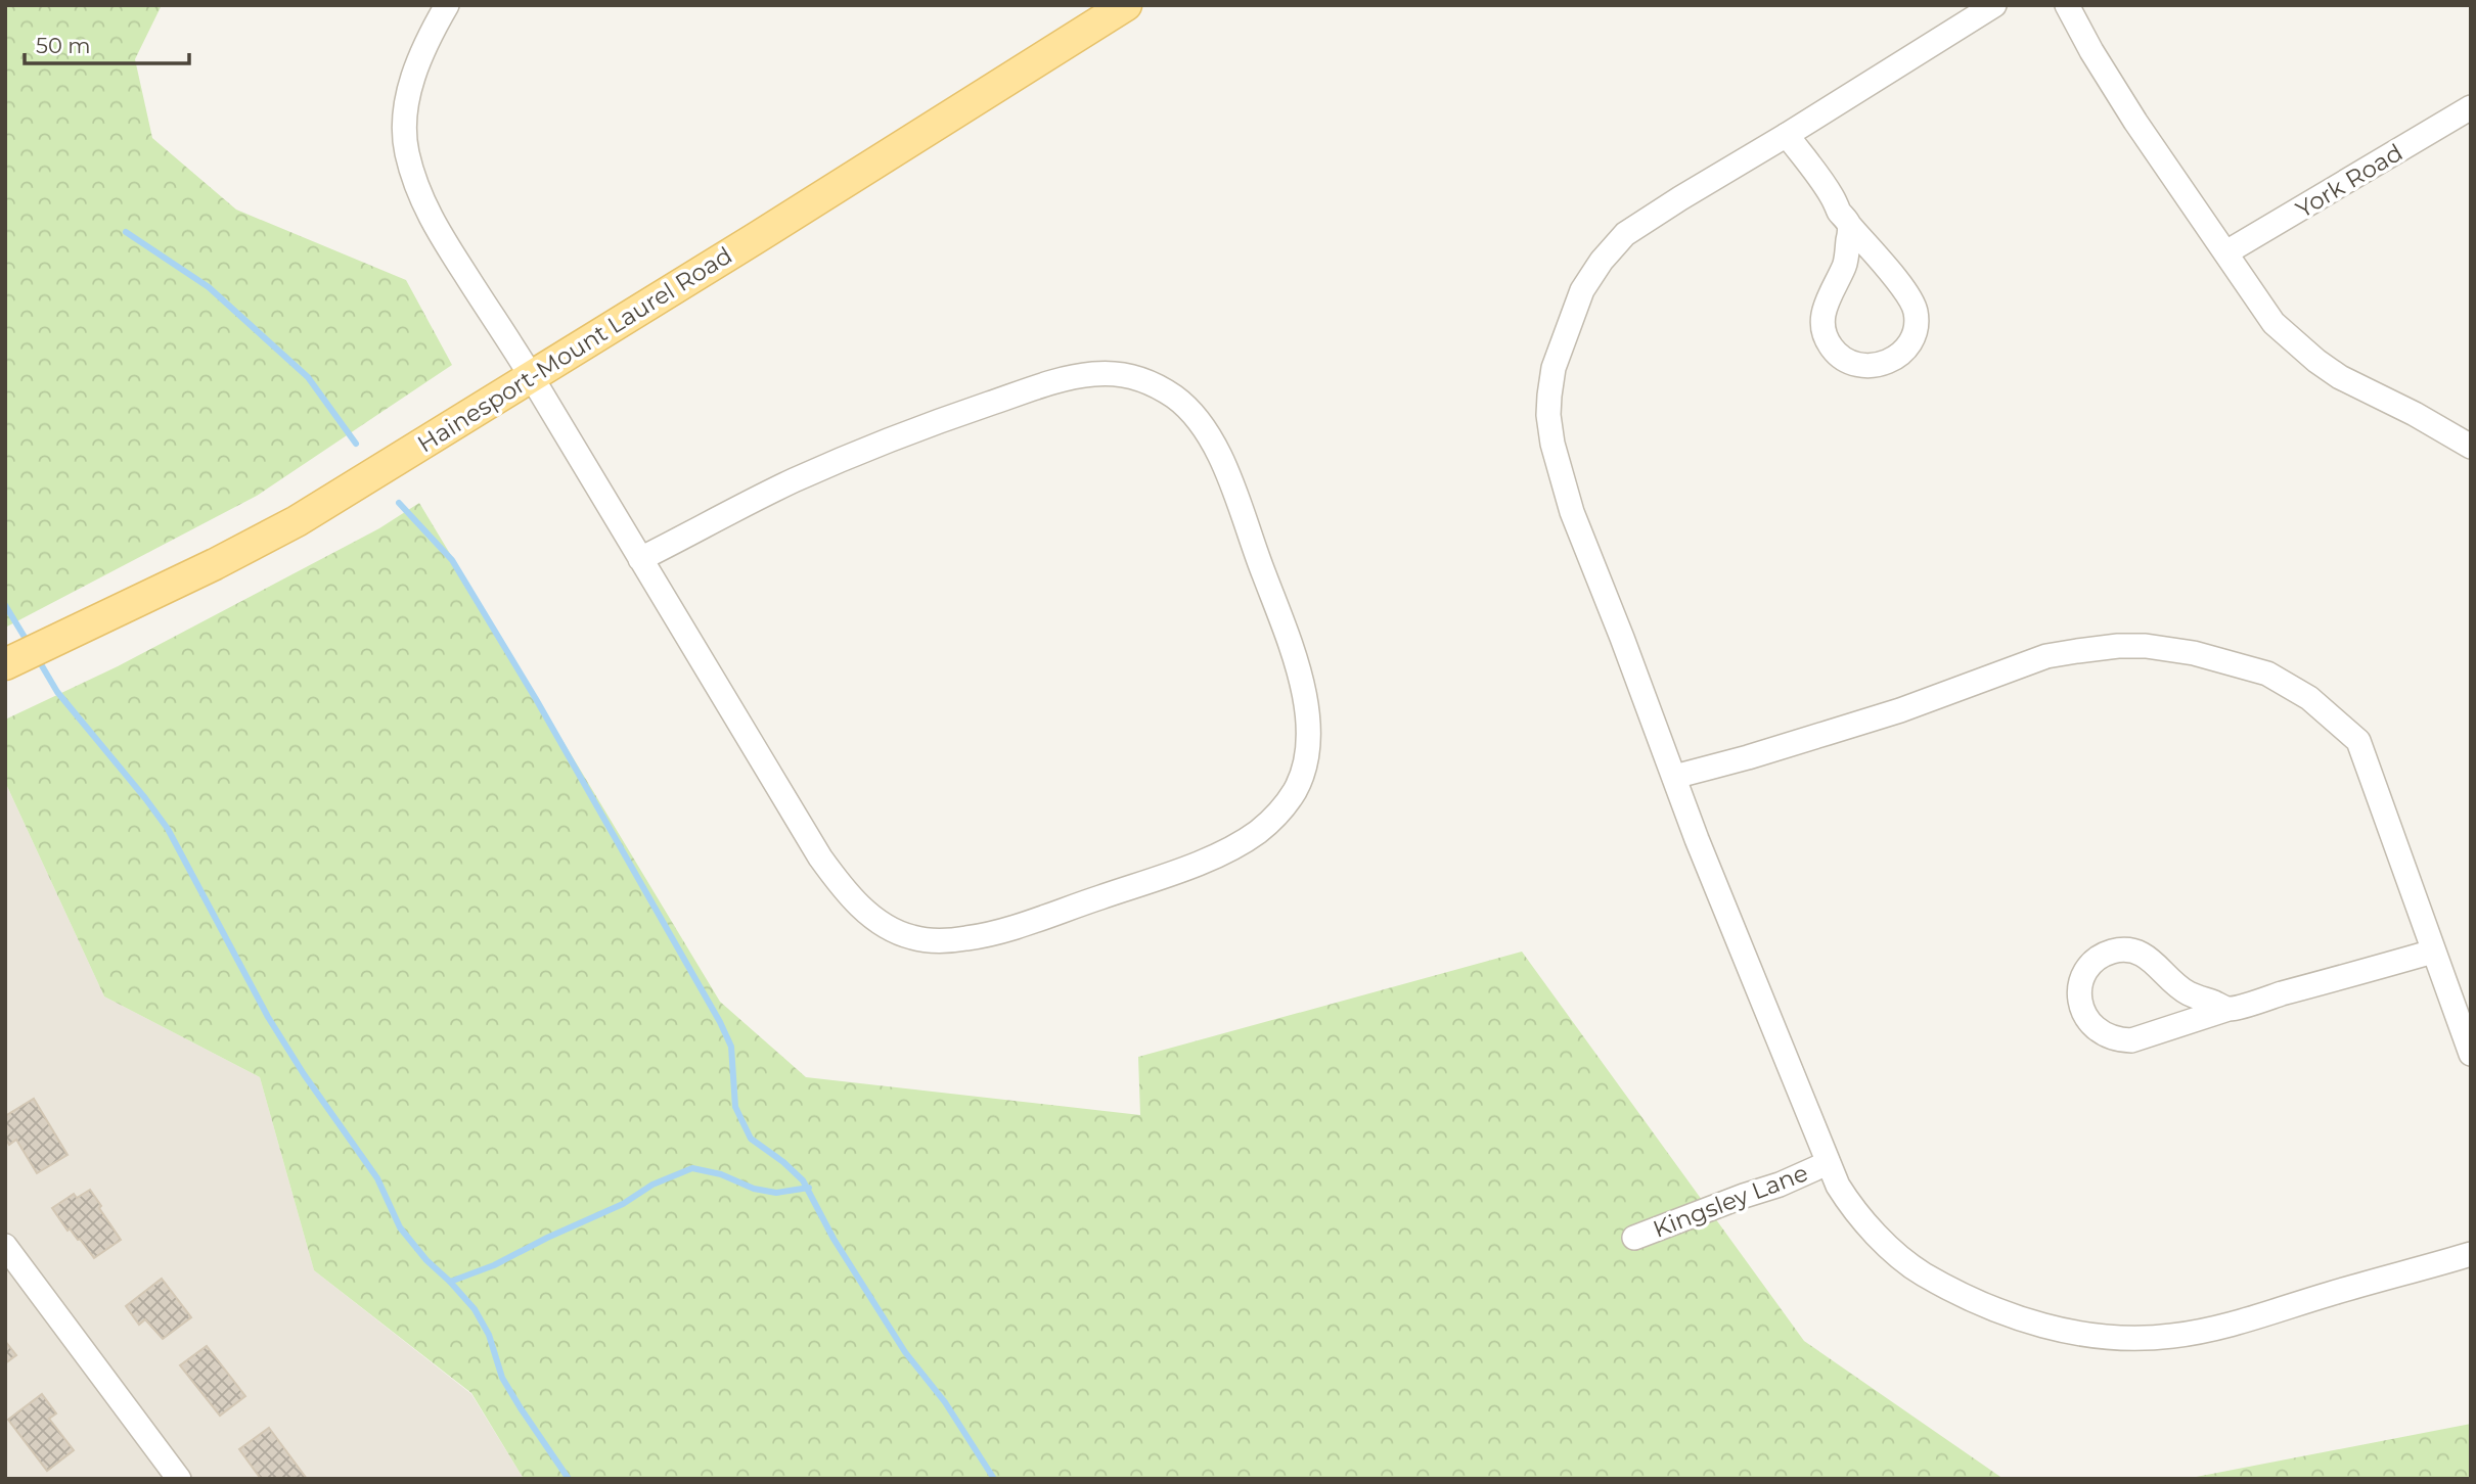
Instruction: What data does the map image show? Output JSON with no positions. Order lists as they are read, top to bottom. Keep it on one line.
{"streets":{"main road":["Hainesport-Mount Laurel Road"],"street":["York Road","Kingsley Lane"]},"scale_bar":"50 m"}
